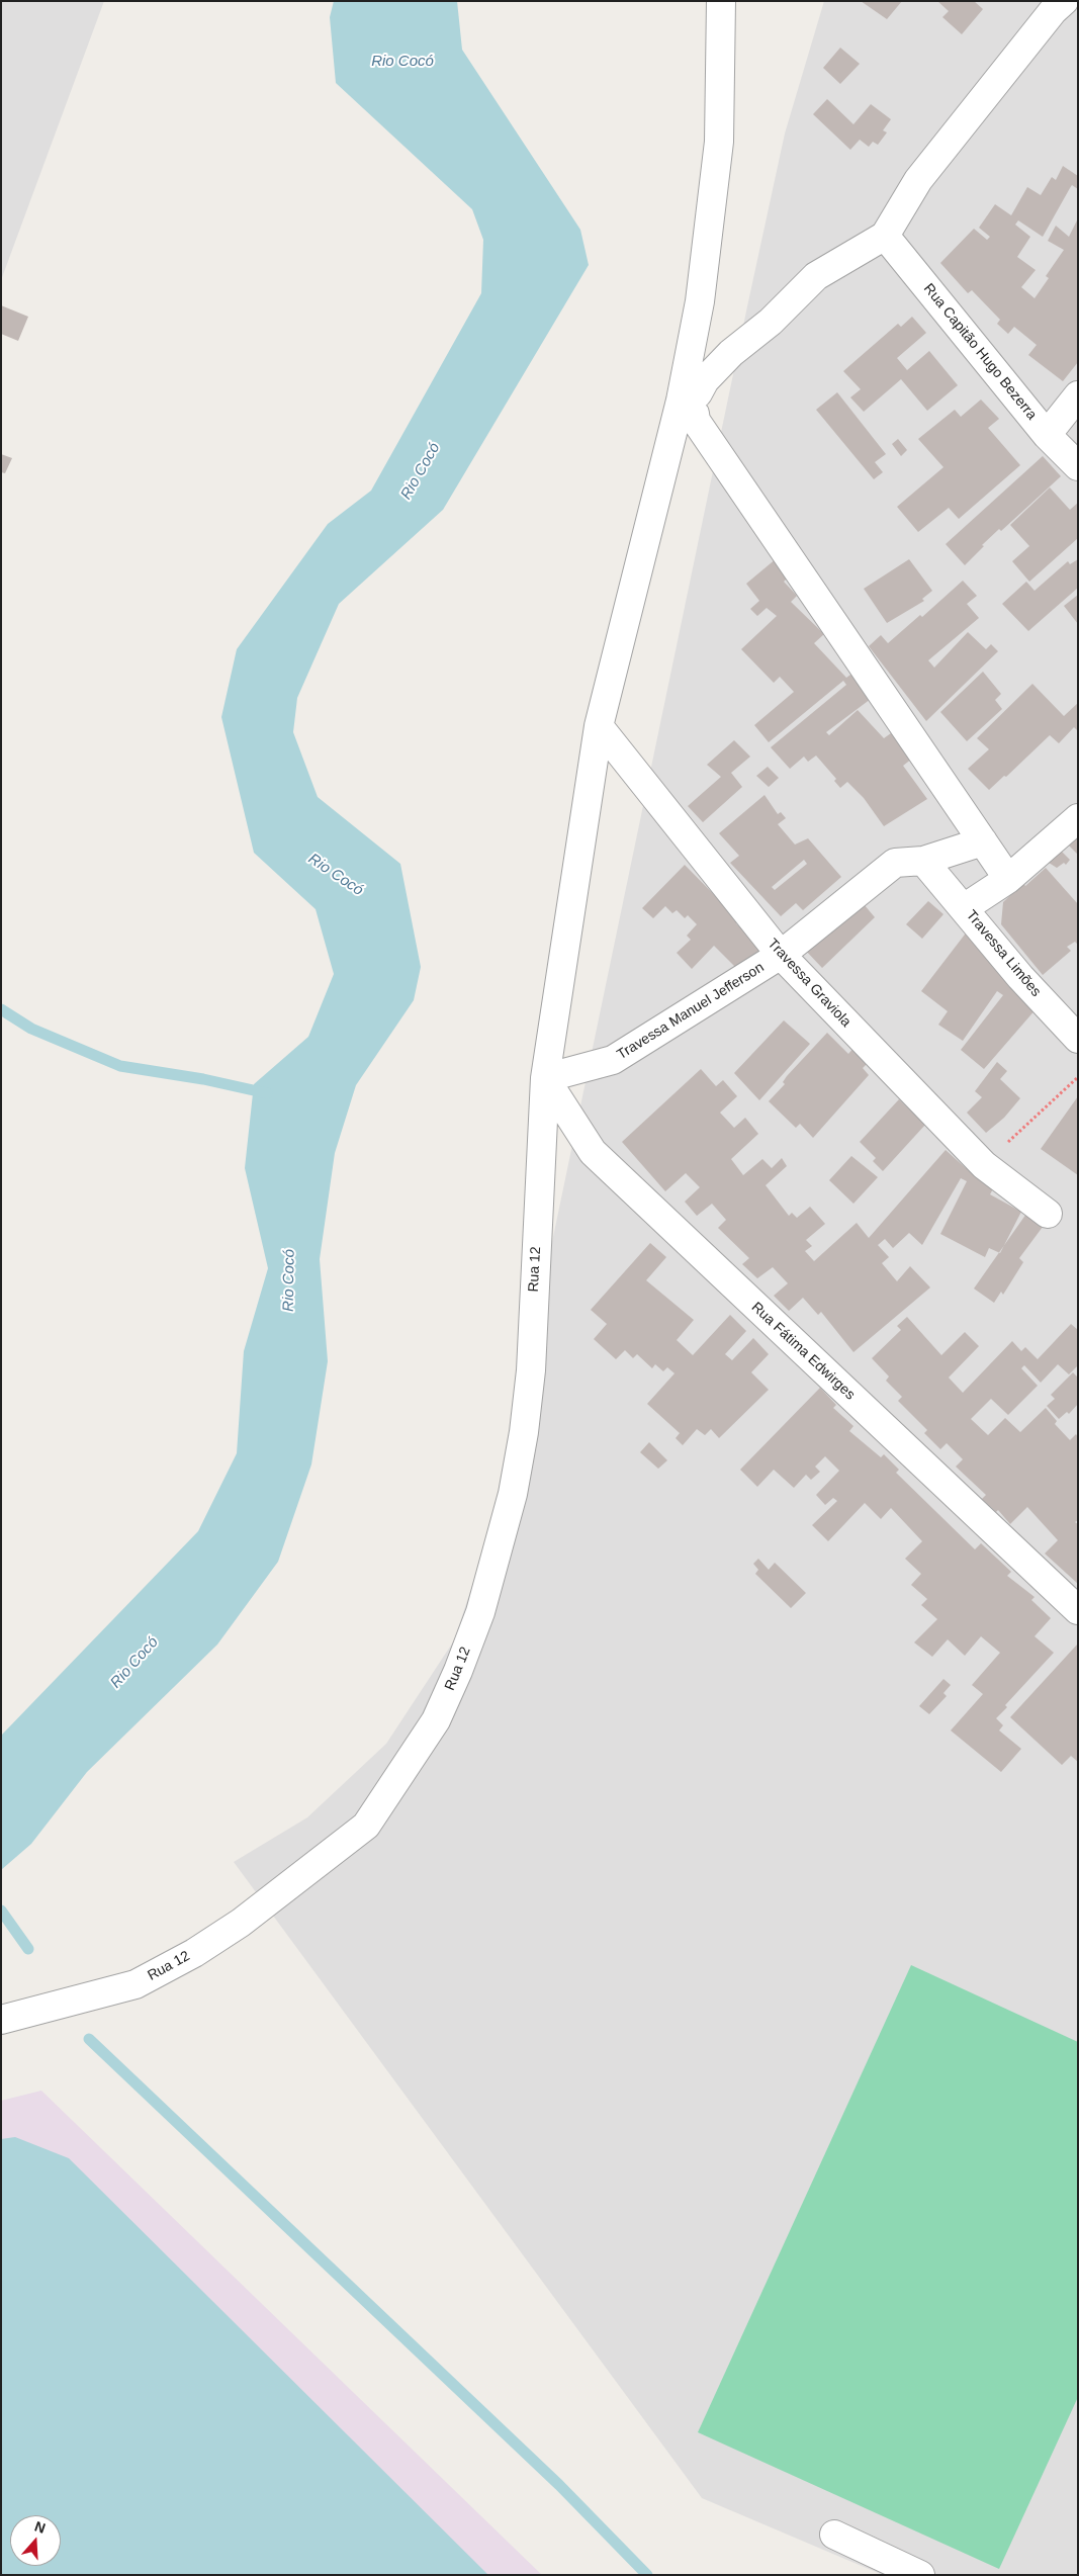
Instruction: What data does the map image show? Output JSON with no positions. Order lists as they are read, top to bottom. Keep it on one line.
{"streets":{"street":["Rua Capitão Hugo Bezerra","Travessa Limões","Travessa Graviola","Travessa Manuel Jefferson","Rua 12","Rua Fátima Edwirges"]},"crossings":[["Travessa Graviola","Travessa Manuel Jefferson"],["Travessa Graviola","Rua 12"],["Travessa Manuel Jefferson","Rua 12"],["Travessa Manuel Jefferson","Rua Fátima Edwirges"],["Rua 12","Rua Fátima Edwirges"]],"water":["Rio Cocó"],"north":"top"}
